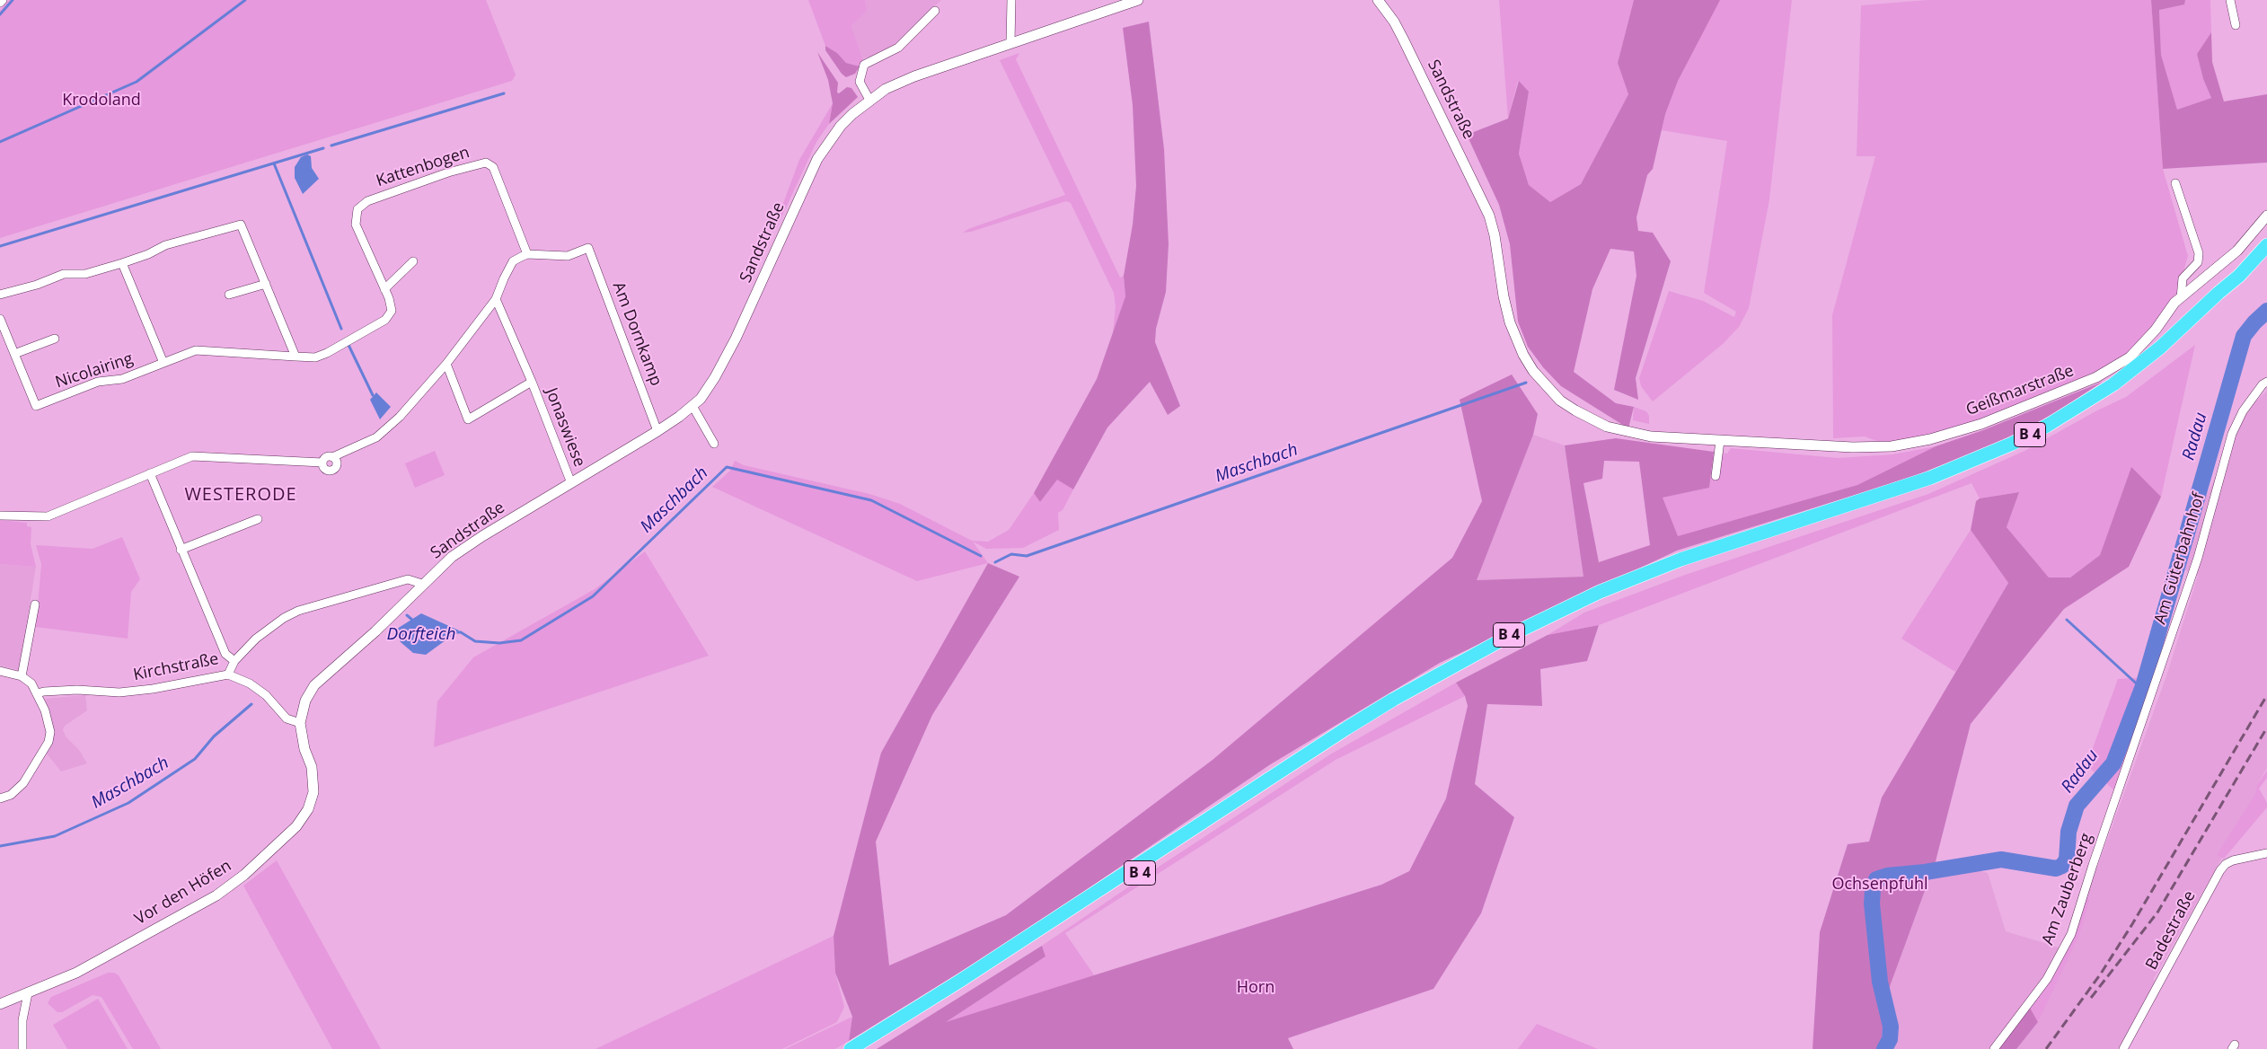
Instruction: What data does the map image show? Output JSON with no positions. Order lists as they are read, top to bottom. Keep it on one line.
{"streets":{"highway":["B 4"],"street":["Sandstraße","Kattenbogen","Am Dornkamp","Nicolairing","Geißmarstraße","Jonaswiese","Am Güterbahnhof","Kirchstraße","Am Zauberberg","Vor den Höfen","Badestraße"]},"crossings":[["Sandstraße","Am Dornkamp"],["Sandstraße","Geißmarstraße"],["Sandstraße","Jonaswiese"],["Sandstraße","Kirchstraße"],["Sandstraße","Vor den Höfen"],["Kattenbogen","Am Dornkamp"],["Kattenbogen","Nicolairing"],["Am Güterbahnhof","Am Zauberberg"]],"districts":["WESTERODE"],"water":["Radau","Maschbach","Dorfteich"],"parks":["Krodoland","Ochsenpfuhl","Horn"]}
